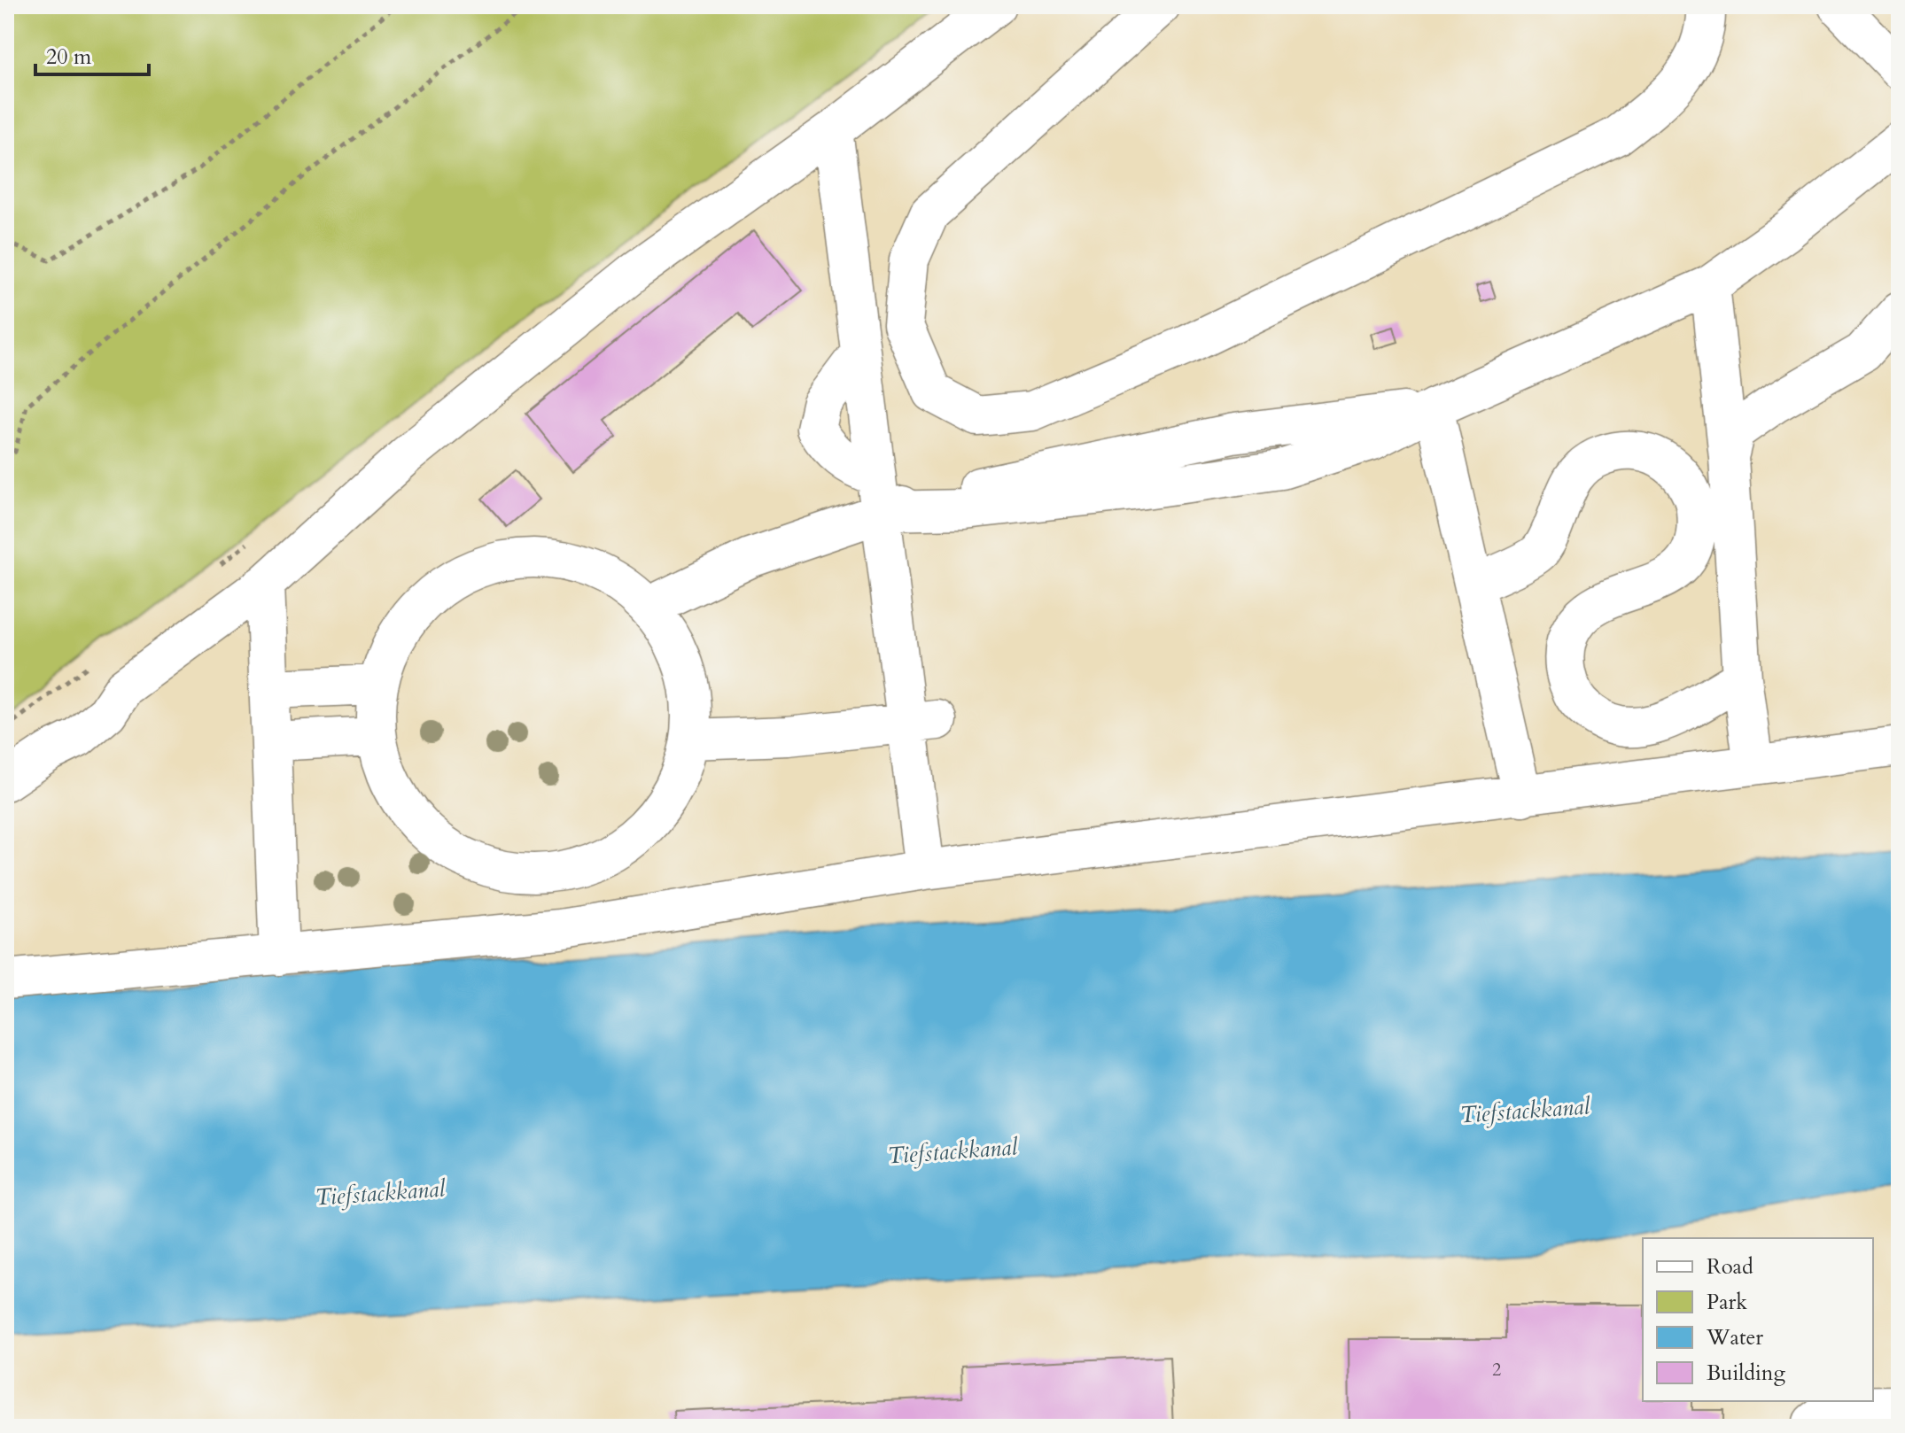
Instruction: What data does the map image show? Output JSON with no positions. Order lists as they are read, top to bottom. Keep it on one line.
{"water":["Tiefstackkanal"],"house_numbers":["2"],"legend":["Road","Park","Water","Building"],"scale_bar":"20 m"}
